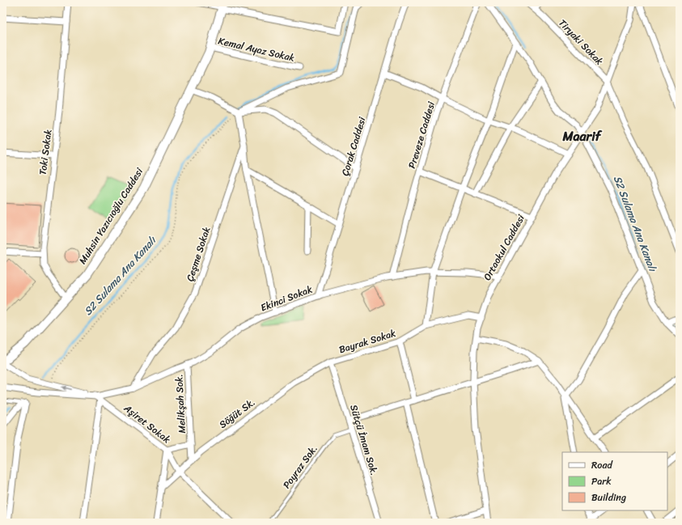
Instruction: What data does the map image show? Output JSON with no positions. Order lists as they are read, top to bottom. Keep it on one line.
{"streets":{"main road":["Muhsin Yazıcıoğlu Caddesi"],"street":["Tiryaki Sokak","Kemal Ayaz Sokak","Preveze Caddesi","Çorak Caddesi","Toki Sokak","Ortaokul Caddesi","Çeşme Sokak","Ekinci Sokak","Bayrak Sokak","Melikşah Sok.","Söğüt Sk.","Aşiret Sokak","Sütçü İmam Sok."],"lane":["Poyraz Sok."]},"crossings":[["Tiryaki Sokak","Ortaokul Caddesi"],["Kemal Ayaz Sokak","Muhsin Yazıcıoğlu Caddesi"],["Preveze Caddesi","Ekinci Sokak"],["Çorak Caddesi","Ekinci Sokak"],["Toki Sokak","Muhsin Yazıcıoğlu Caddesi"],["Muhsin Yazıcıoğlu Caddesi","Aşiret Sokak"],["Ortaokul Caddesi","Ekinci Sokak"],["Ortaokul Caddesi","Bayrak Sokak"],["Çeşme Sokak","Ekinci Sokak"],["Ekinci Sokak","Melikşah Sok."],["Ekinci Sokak","Aşiret Sokak"],["Bayrak Sokak","Söğüt Sk."],["Bayrak Sokak","Sütçü İmam Sok."],["Melikşah Sok.","Söğüt Sk."],["Söğüt Sk.","Aşiret Sokak"],["Söğüt Sk.","Sütçü İmam Sok."],["Sütçü İmam Sok.","Poyraz Sok."]],"districts":["Maarif"],"water":["S2 Sulama Ana Kanalı"],"legend":["Road","Park","Building"]}
